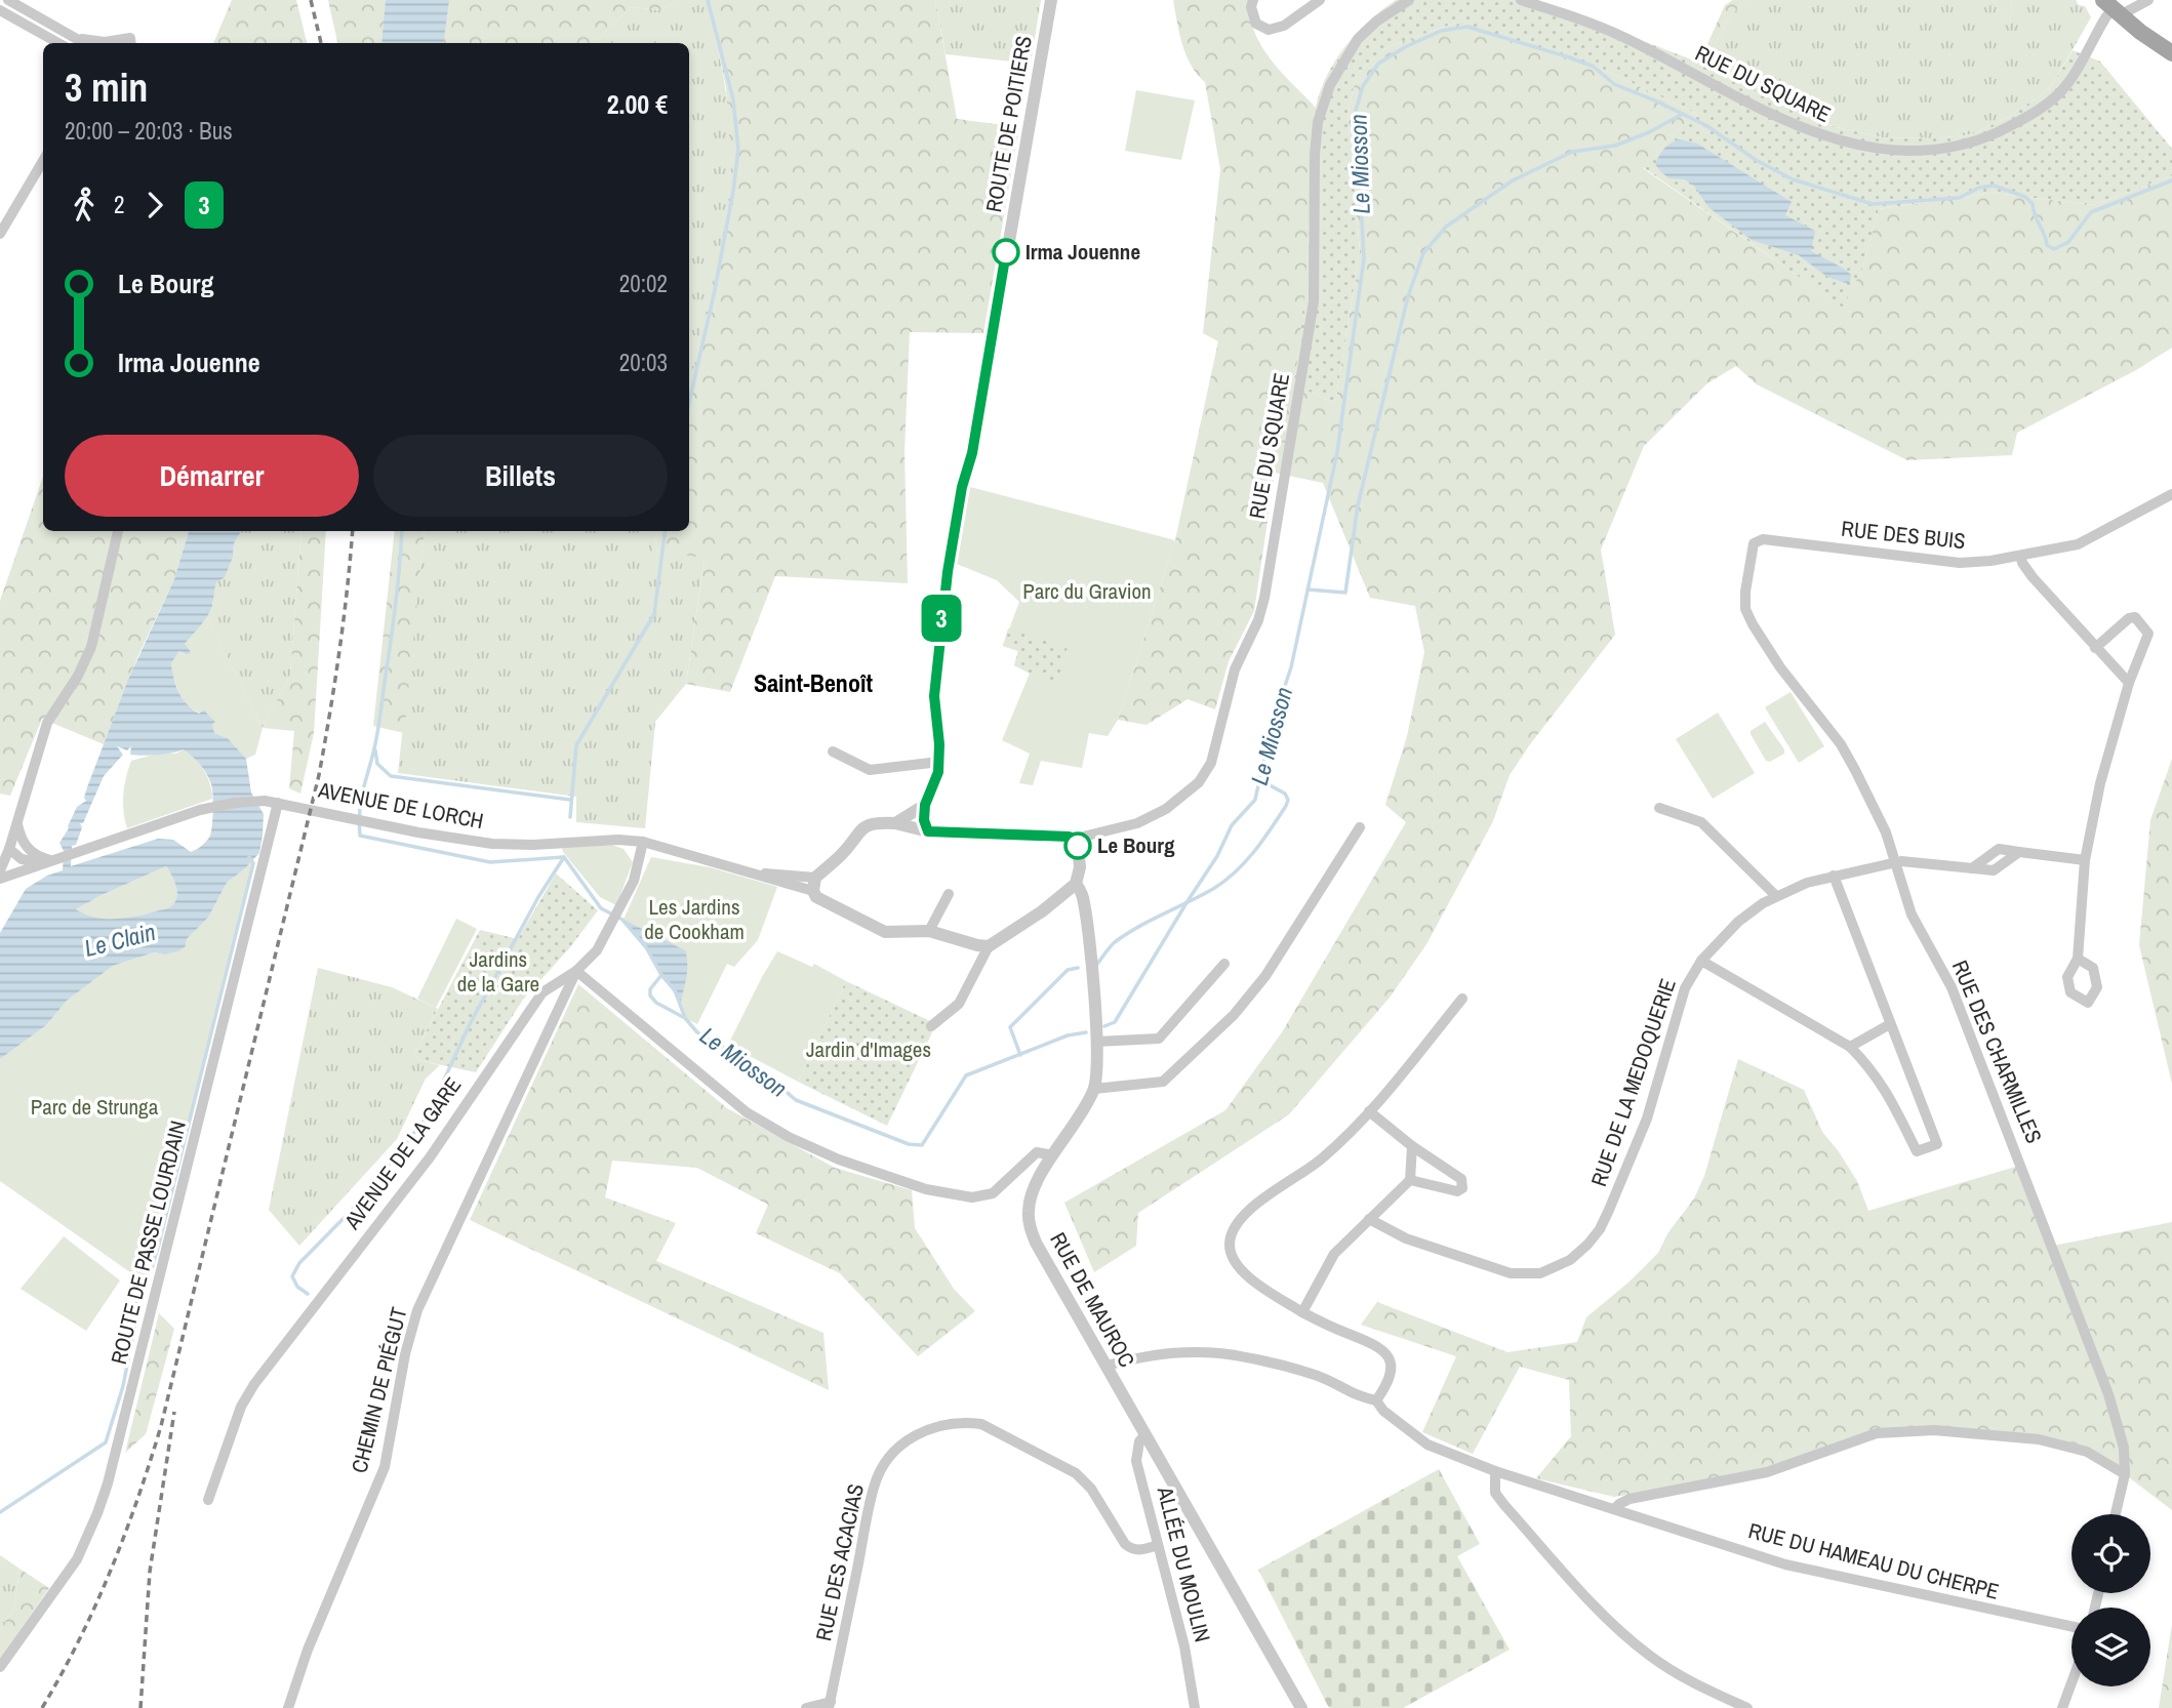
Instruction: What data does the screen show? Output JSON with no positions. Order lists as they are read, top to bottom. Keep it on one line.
{"streets":{"street":["RUE DU SQUARE","ROUTE DE POITIERS","RUE DES BUIS","AVENUE DE LORCH","RUE DES CHARMILLES","RUE DE LA MEDOQUERIE","AVENUE DE LA GARE","ROUTE DE PASSE LOURDAIN","RUE DE MAUROC","CHEMIN DE PIÉGUT","RUE DU HAMEAU DU CHERPE","RUE DES ACACIAS","ALLÉE DU MOULIN"]},"crossings":[["RUE DU SQUARE","RUE DE MAUROC"],["RUE DES BUIS","RUE DES CHARMILLES"],["AVENUE DE LORCH","AVENUE DE LA GARE"],["AVENUE DE LORCH","ROUTE DE PASSE LOURDAIN"],["RUE DES CHARMILLES","RUE DE LA MEDOQUERIE"],["AVENUE DE LA GARE","CHEMIN DE PIÉGUT"],["RUE DE MAUROC","ALLÉE DU MOULIN"],["RUE DES ACACIAS","ALLÉE DU MOULIN"]],"districts":["Saint-Benoît"],"water":["Le Miosson","Le Clain"],"parks":["Parc du Gravion","Les Jardins de Cookham","Jardins de la Gare","Jardin d'Images","Parc de Strunga"],"places":["Irma Jouenne","Le Bourg"],"lines":["bus line 3"],"page":{"on_map":"3","heading":["3 min","20:00 – 20:03 · Bus","2.00 €"],"legs":["2","3"],"list":[{"name":"Le Bourg","value":"20:02"},{"name":"Irma Jouenne","value":"20:03"}],"buttons":["Démarrer","Billets"]}}
